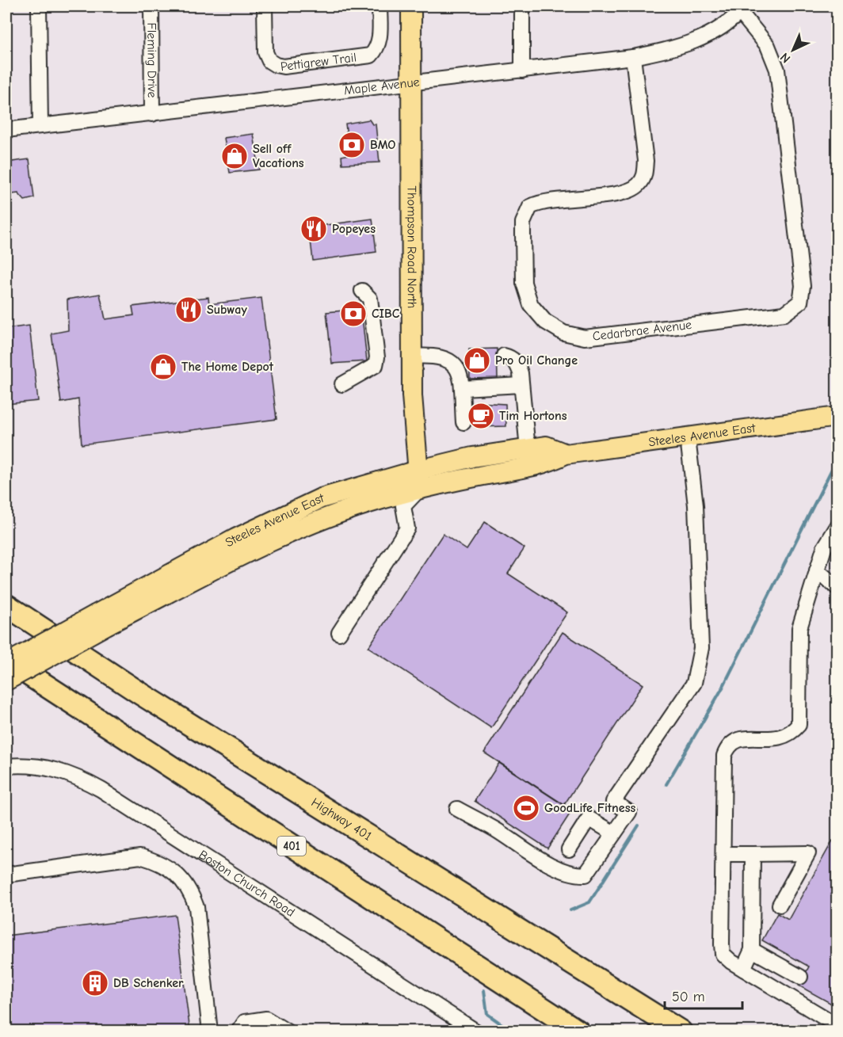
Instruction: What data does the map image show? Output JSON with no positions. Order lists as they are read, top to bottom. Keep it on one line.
{"streets":{"highway":["Highway 401","401"],"main road":["Thompson Road North","Steeles Avenue East"],"street":["Fleming Drive","Pettigrew Trail","Maple Avenue","Cedarbrae Avenue","Boston Church Road"]},"crossings":[["Fleming Drive","Maple Avenue"],["Maple Avenue","Thompson Road North"],["Maple Avenue","Cedarbrae Avenue"],["Thompson Road North","Steeles Avenue East"]],"places":{"bank":["BMO","CIBC"],"shop":["Sell off Vacations","Pro Oil Change","The Home Depot"],"restaurant":["Popeyes","Subway"],"cafe":["Tim Hortons"],"sports":["GoodLife Fitness"],"building":["DB Schenker"]},"scale_bar":"50 m","north":"bottom left"}
